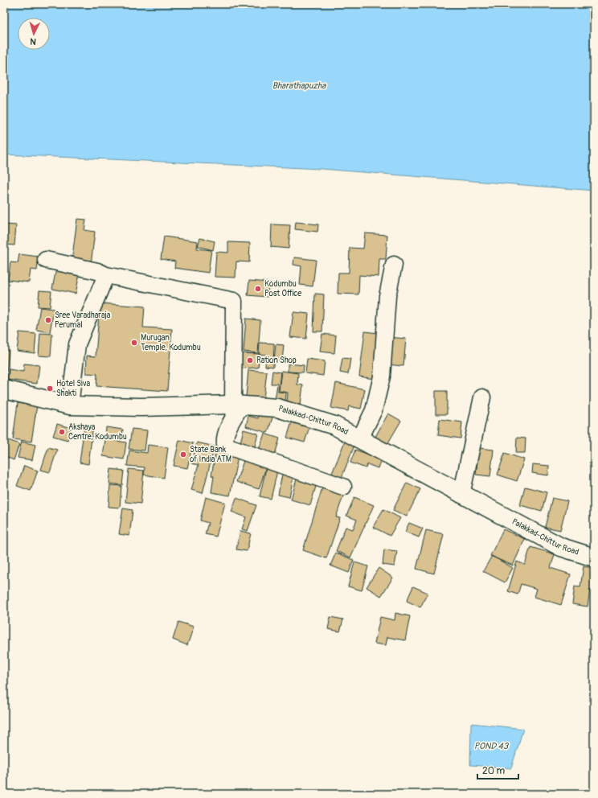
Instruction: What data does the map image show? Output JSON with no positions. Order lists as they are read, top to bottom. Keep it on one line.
{"streets":{"main road":["Palakkad-Chittur Road"]},"water":["Bharathapuzha","POND 43"],"places":["Kodumbu Post Office","Sree Varadharaja Perumal","Murugan Temple, Kodumbu","Ration Shop","Hotel Siva Shakti","Akshaya Centre, Kodumbu","State Bank of India ATM"],"scale_bar":"20 m","north":"bottom"}
